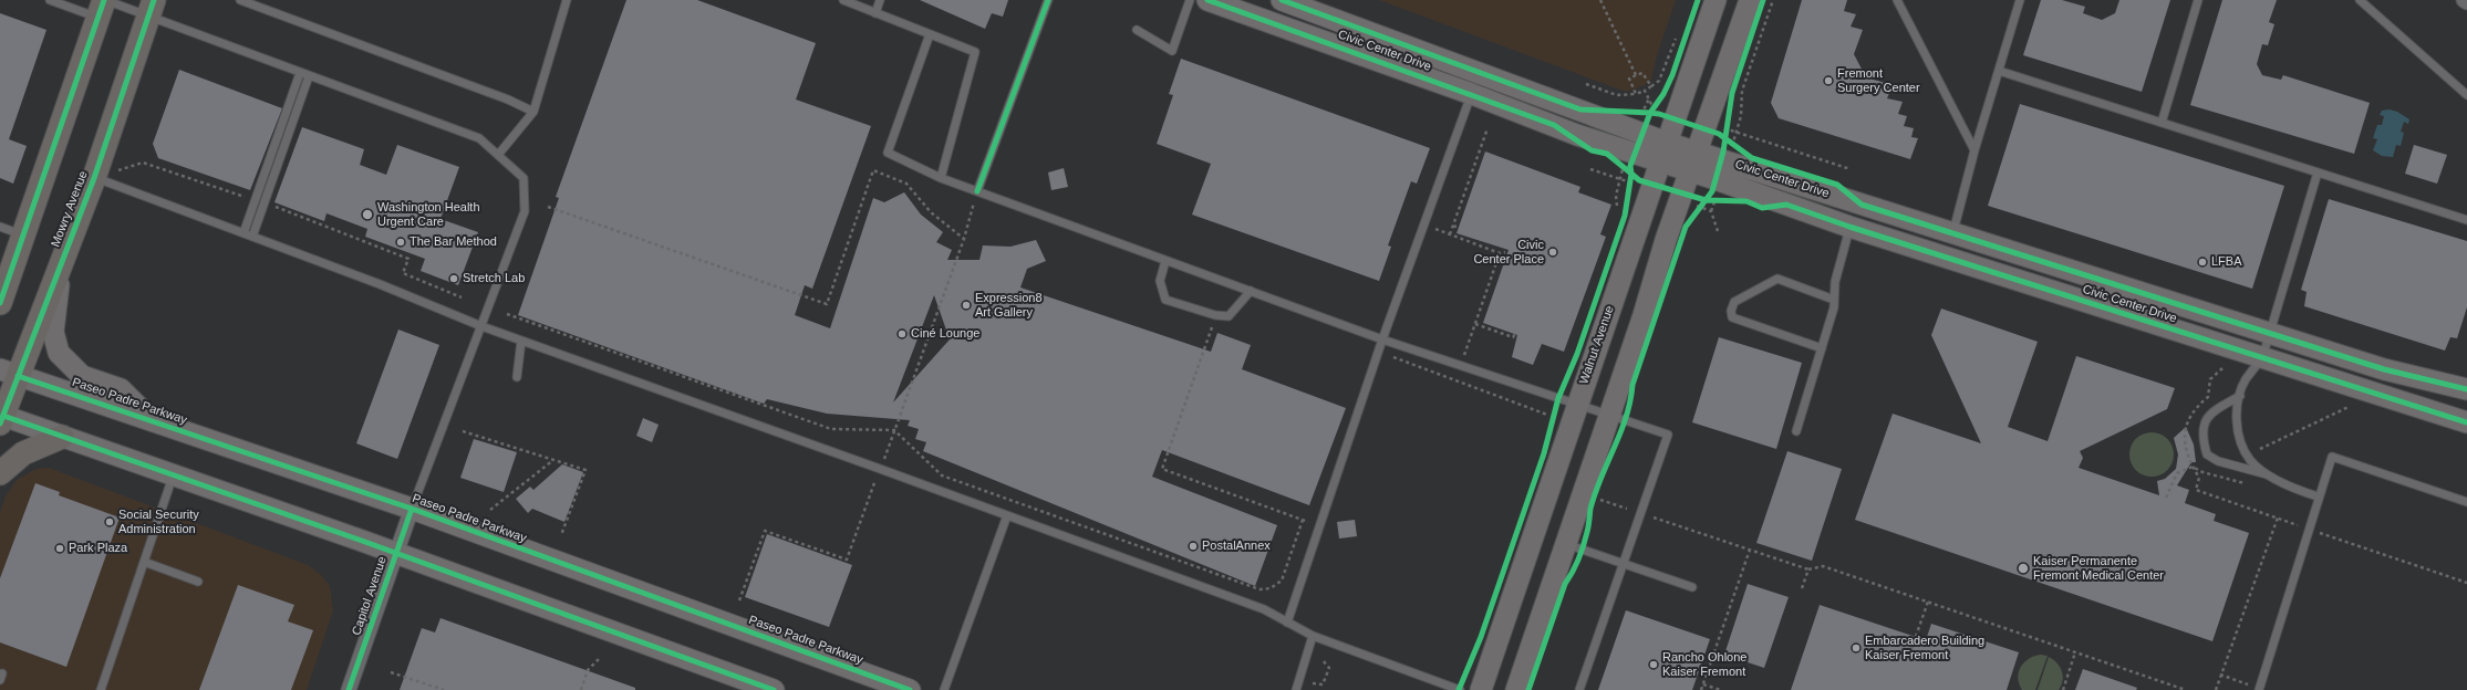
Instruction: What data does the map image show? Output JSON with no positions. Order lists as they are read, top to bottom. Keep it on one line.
{"streets":{"main road":["Civic Center Drive","Mowry Avenue","Walnut Avenue","Paseo Padre Parkway"],"street":["Capitol Avenue"]},"crossings":[["Civic Center Drive","Walnut Avenue"],["Mowry Avenue","Paseo Padre Parkway"],["Paseo Padre Parkway","Capitol Avenue"]],"places":["Fremont Surgery Center","Washington Health Urgent Care","The Bar Method","Civic Center Place","LFBA","Stretch Lab","Expression8 Art Gallery","Ciné Lounge","Social Security Administration","PostalAnnex","Park Plaza","Kaiser Permanente Fremont Medical Center","Embarcadero Building Kaiser Fremont","Rancho Ohlone Kaiser Fremont"]}
